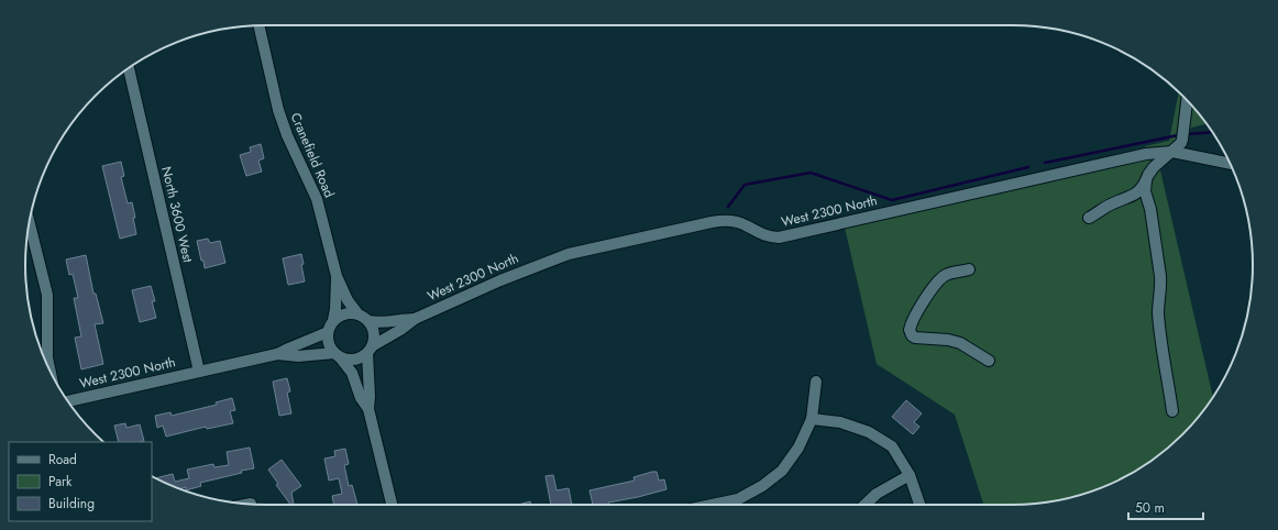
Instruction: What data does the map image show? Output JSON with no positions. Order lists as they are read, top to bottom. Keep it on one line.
{"streets":{"street":["Cranefield Road","West 2300 North","North 3600 West"]},"crossings":[["West 2300 North","North 3600 West"]],"legend":["Road","Park","Building"],"scale_bar":"50 m"}
